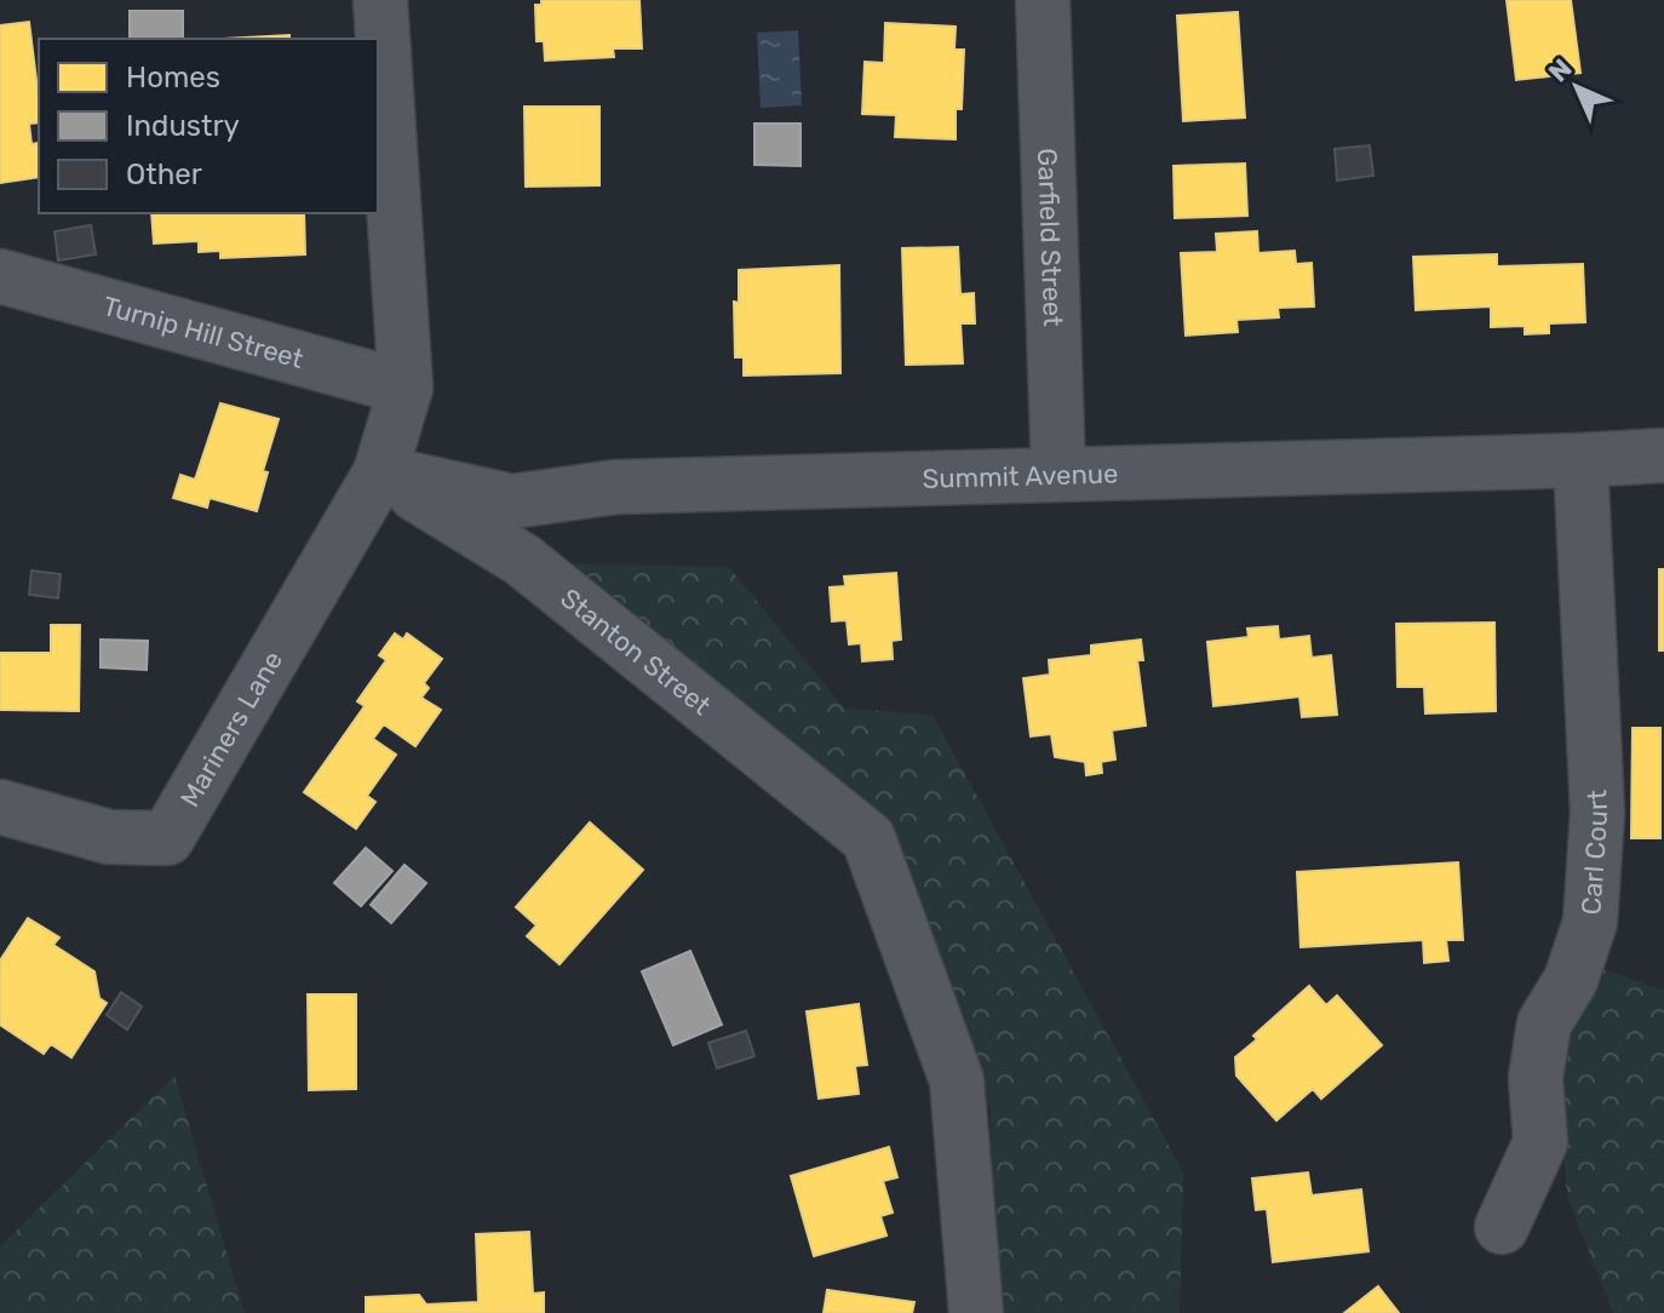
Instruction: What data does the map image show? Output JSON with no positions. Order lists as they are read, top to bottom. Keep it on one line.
{"streets":{"street":["Garfield Street","Turnip Hill Street","Summit Avenue","Stanton Street","Mariners Lane","Carl Court"]},"crossings":[["Garfield Street","Summit Avenue"],["Summit Avenue","Stanton Street"],["Summit Avenue","Mariners Lane"],["Summit Avenue","Carl Court"],["Stanton Street","Mariners Lane"]],"legend":["Homes","Industry","Other"],"north":"top left"}
